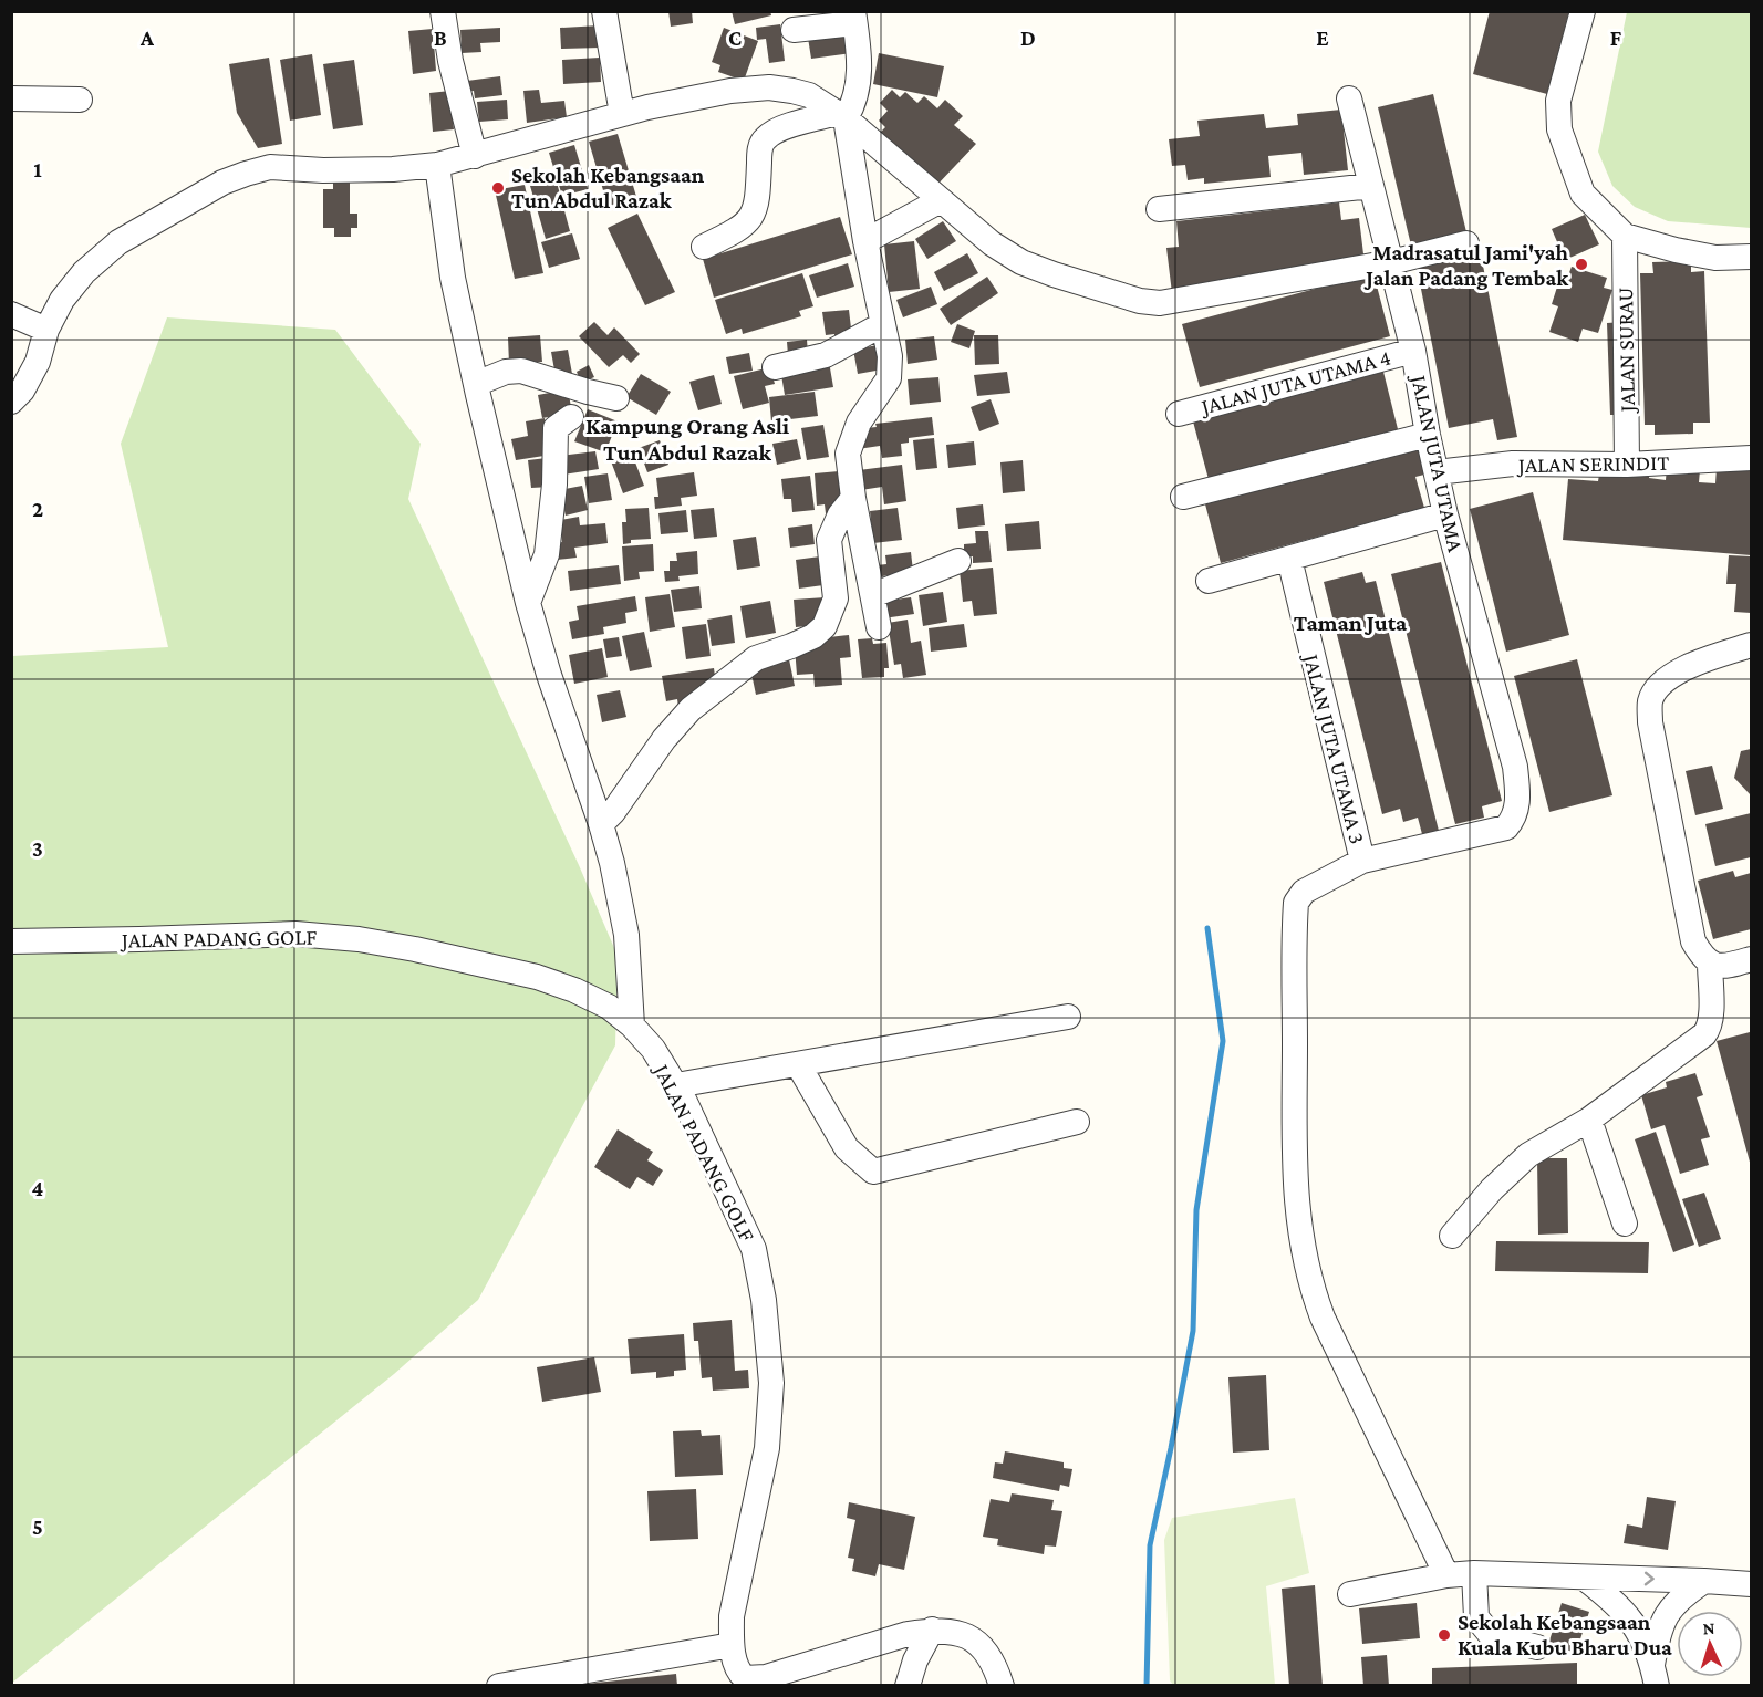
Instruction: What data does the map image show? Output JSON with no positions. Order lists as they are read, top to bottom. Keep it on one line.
{"streets":{"street":["JALAN SURAU","JALAN JUTA UTAMA 4","JALAN JUTA UTAMA","JALAN SERINDIT","JALAN JUTA UTAMA 3","JALAN PADANG GOLF"]},"crossings":[["JALAN SURAU","JALAN SERINDIT"],["JALAN JUTA UTAMA 4","JALAN JUTA UTAMA"],["JALAN JUTA UTAMA","JALAN SERINDIT"],["JALAN JUTA UTAMA","JALAN JUTA UTAMA 3"]],"districts":["Kampung Orang Asli Tun Abdul Razak","Taman Juta"],"places":["Sekolah Kebangsaan Tun Abdul Razak","Madrasatul Jami'yah Jalan Padang Tembak","Sekolah Kebangsaan Kuala Kubu Bharu Dua"],"north":"top","grid":{"columns":["A","B","C","D","E","F"],"rows":["1","2","3","4","5"]}}
